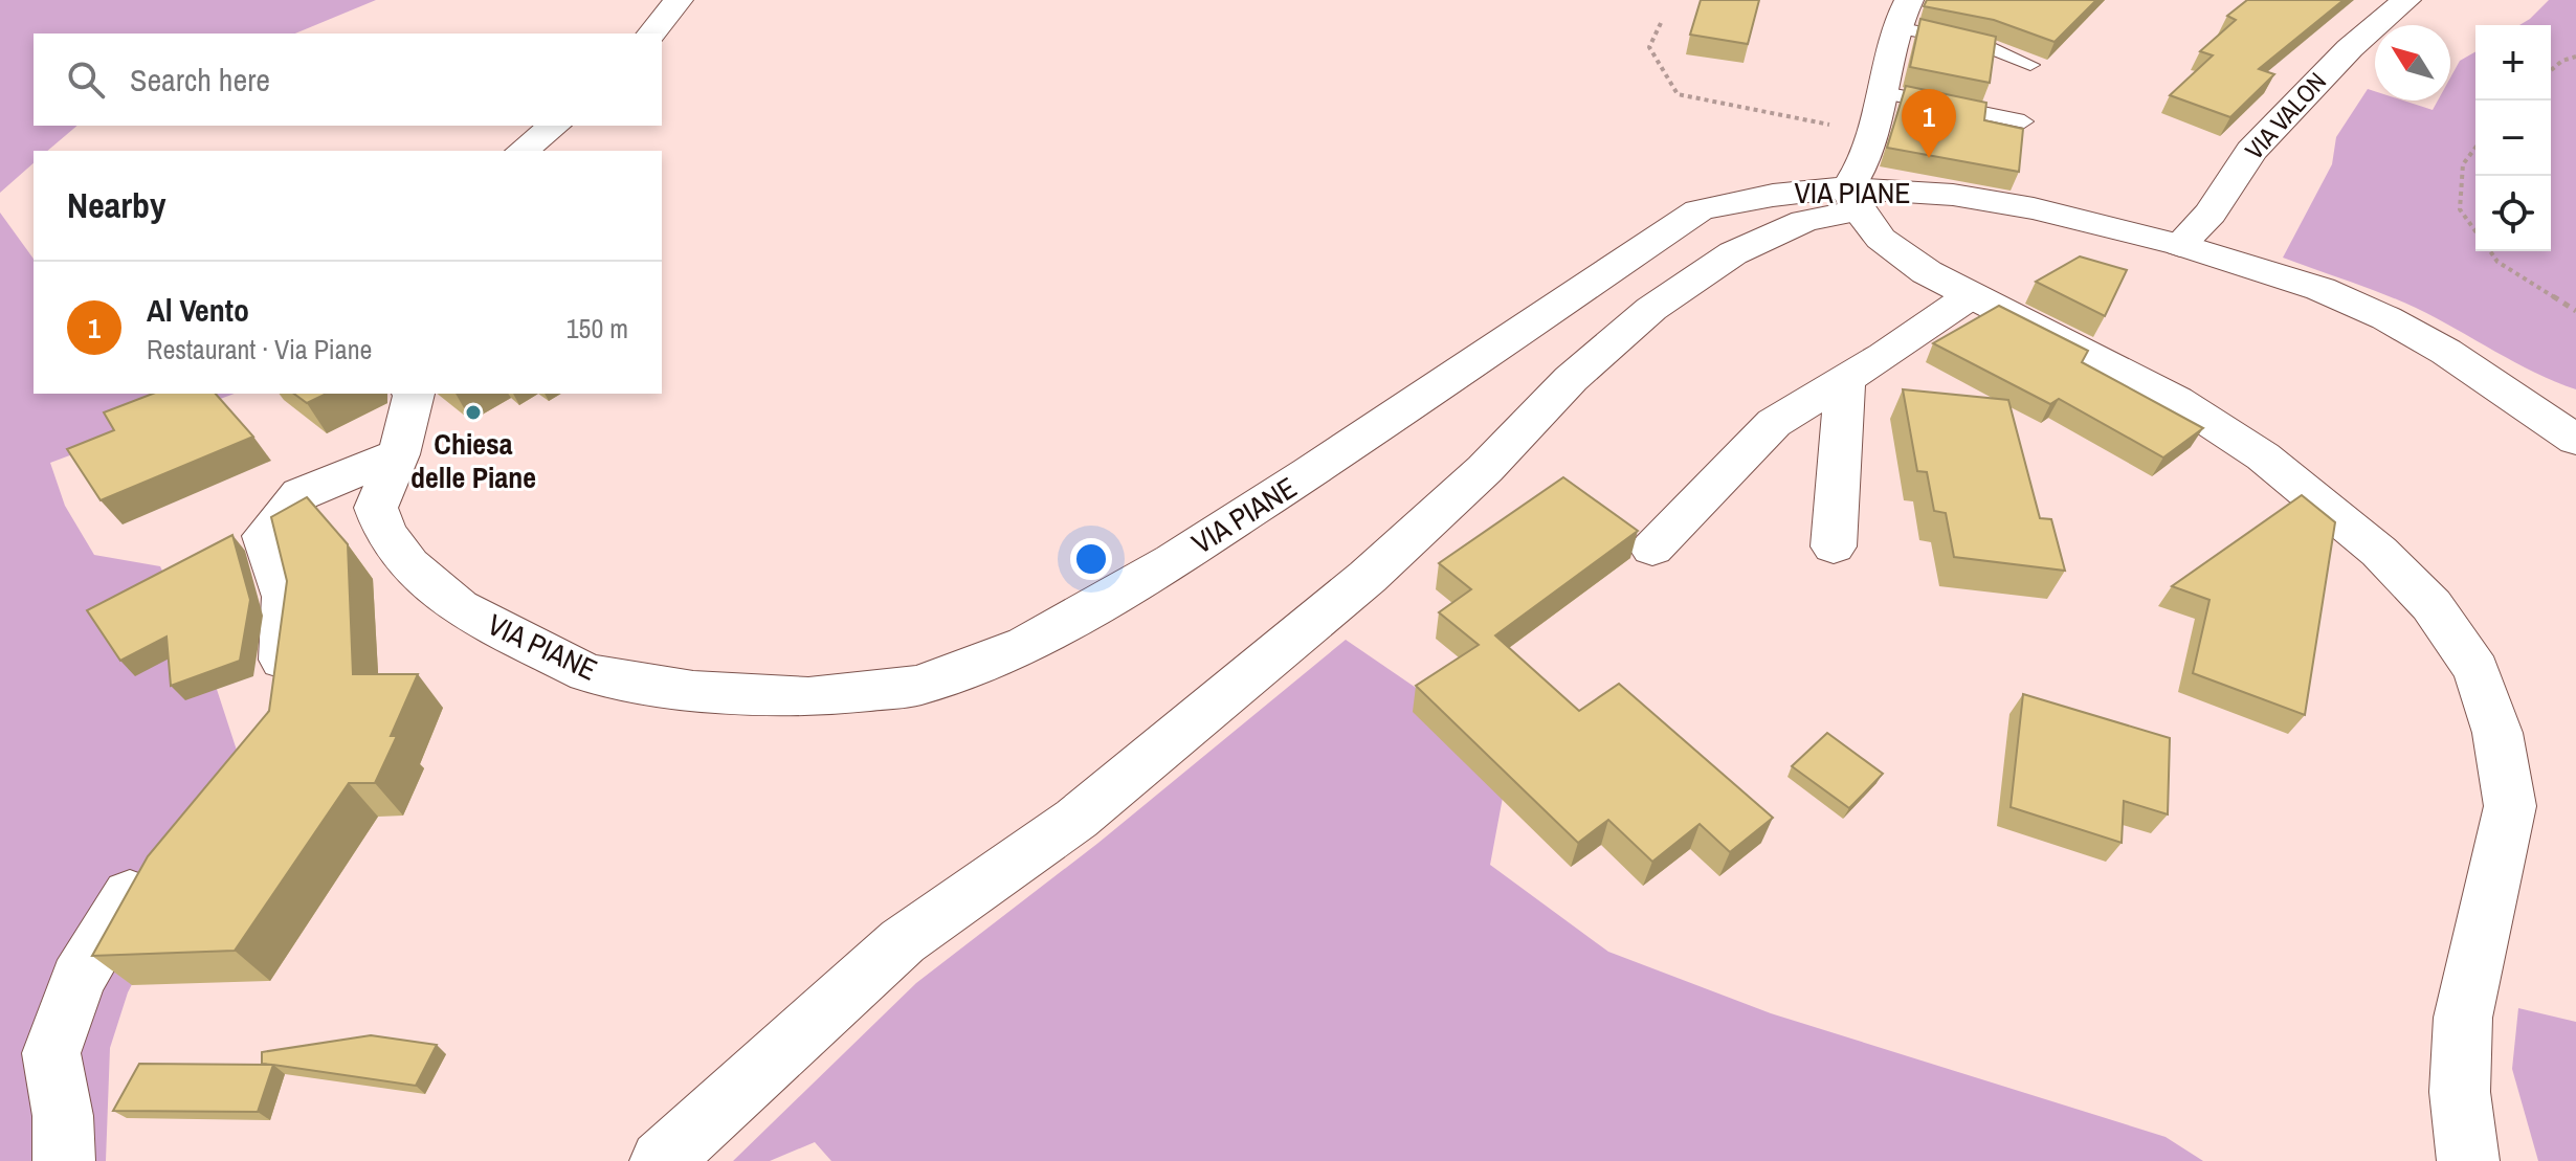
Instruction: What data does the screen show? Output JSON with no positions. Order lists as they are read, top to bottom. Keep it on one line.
{"streets":{"street":["VIA VALON","VIA PIANE"]},"crossings":[["VIA VALON","VIA PIANE"]],"places":["Chiesa delle Piane"],"north":"top left","page":{"map_buttons":["+","−"],"search":"Search here","pins":"1","heading":"Nearby","list":[{"mark":"1","name":"Al Vento","note":"Restaurant · Via Piane","value":"150 m"}]}}
